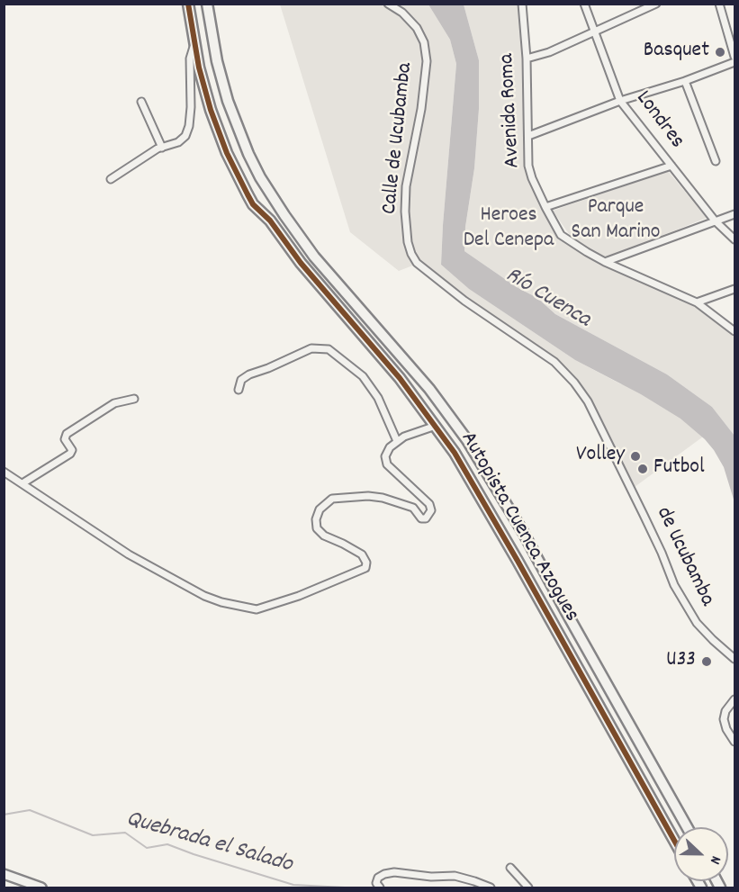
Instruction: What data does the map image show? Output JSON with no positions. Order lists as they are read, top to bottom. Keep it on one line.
{"streets":{"highway":["Autopista Cuenca Azogues"],"street":["Avenida Roma","Londres","Calle de Ucubamba","de Ucubamba"]},"crossings":[["Calle de Ucubamba","de Ucubamba"]],"water":["Río Cuenca","Quebrada el Salado"],"parks":["Parque San Marino","Heroes Del Cenepa"],"places":["Basquet","Volley","Futbol","U33"],"north":"right"}
